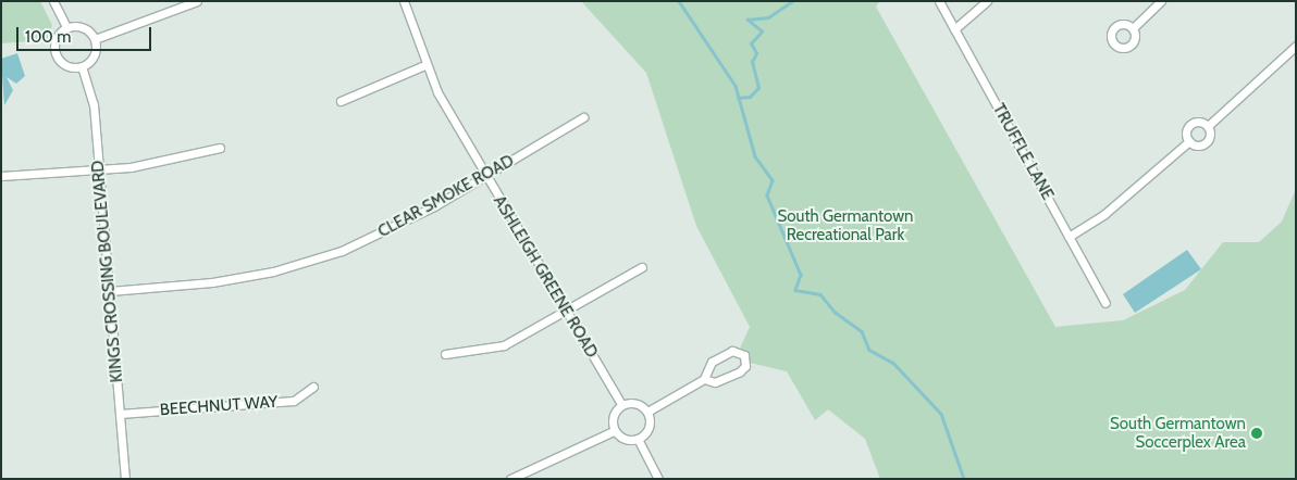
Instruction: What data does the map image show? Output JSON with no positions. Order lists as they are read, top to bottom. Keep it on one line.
{"streets":{"street":["TRUFFLE LANE","CLEAR SMOKE ROAD","KINGS CROSSING BOULEVARD","ASHLEIGH GREENE ROAD","BEECHNUT WAY"]},"crossings":[["CLEAR SMOKE ROAD","KINGS CROSSING BOULEVARD"],["CLEAR SMOKE ROAD","ASHLEIGH GREENE ROAD"],["KINGS CROSSING BOULEVARD","BEECHNUT WAY"]],"parks":["South Germantown Recreational Park"],"places":["South Germantown Soccerplex Area"],"scale_bar":"100 m"}
